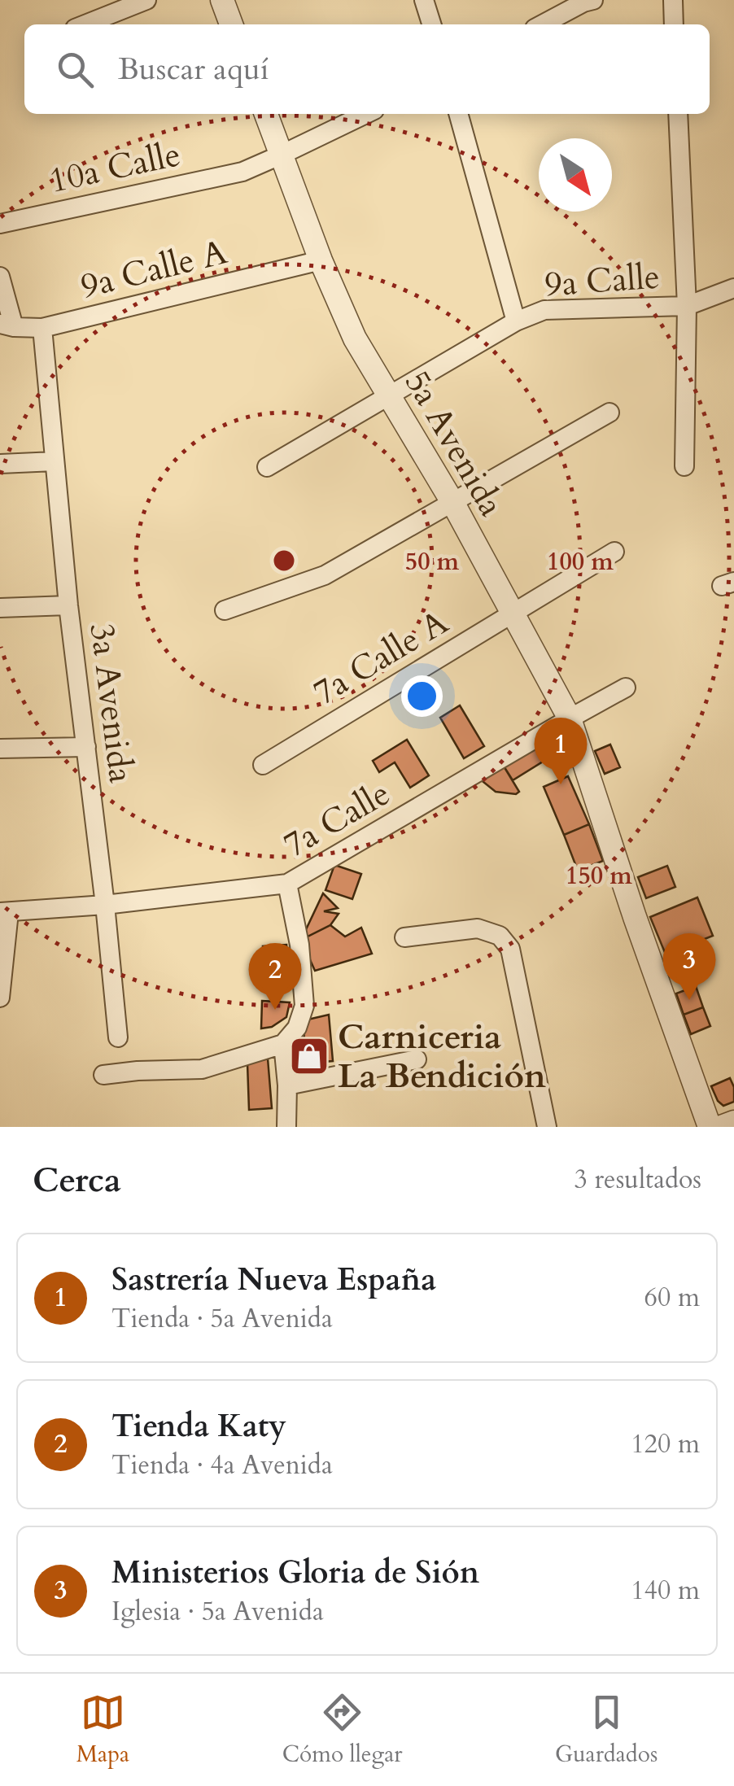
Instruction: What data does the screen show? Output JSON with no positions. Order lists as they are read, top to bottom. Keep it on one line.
{"streets":{"street":["10a Calle","9a Calle A","9a Calle","5a Avenida","7a Calle A","3a Avenida","7a Calle"]},"crossings":[["10a Calle","5a Avenida"],["9a Calle A","5a Avenida"],["9a Calle A","3a Avenida"],["9a Calle","5a Avenida"],["5a Avenida","7a Calle A"],["5a Avenida","7a Calle"],["3a Avenida","7a Calle"]],"places":{"shop":["Carniceria La Bendición"]},"north":"bottom right","page":{"search":"Buscar aquí","pins":["1","3","2"],"heading":["Cerca","3 resultados"],"list":[{"mark":"1","name":"Sastrería Nueva España","note":"Tienda · 5a Avenida","value":"60 m"},{"mark":"2","name":"Tienda Katy","note":"Tienda · 4a Avenida","value":"120 m"},{"mark":"3","name":"Ministerios Gloria de Sión","note":"Iglesia · 5a Avenida","value":"140 m"}],"nav":["Mapa","Cómo llegar","Guardados"]},"rings":["50 m","100 m","150 m"]}
